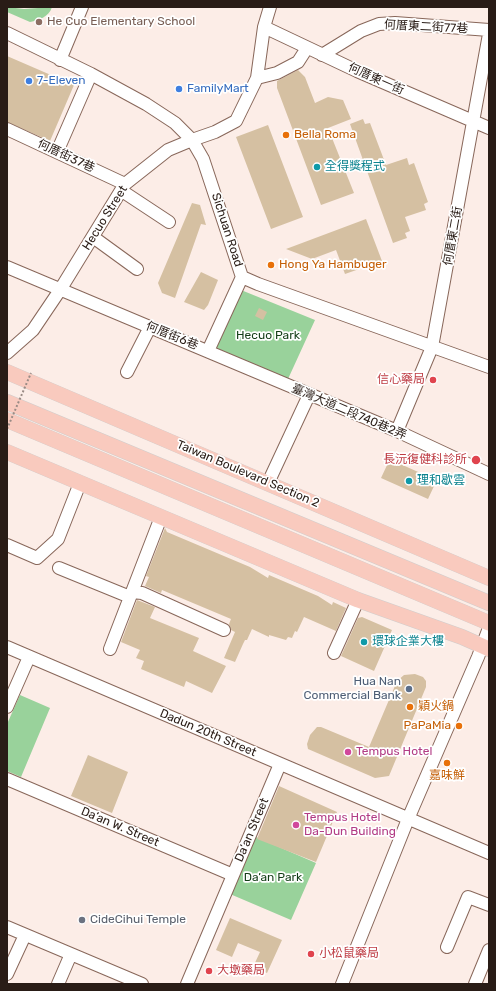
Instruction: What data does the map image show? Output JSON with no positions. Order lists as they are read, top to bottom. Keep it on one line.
{"streets":{"main road":["Taiwan Boulevard Section 2"],"street":["何厝東二街77巷","何厝東一街","何厝街37巷","Hecuo Street","Sichuan Road","何厝東二街","何厝街6巷","臺灣大道二段740巷2弄","Dadun 20th Street","Da’an W. Street","Da’an Street"]},"crossings":[["何厝東二街77巷","何厝東一街"],["何厝東一街","Hecuo Street"],["何厝東一街","何厝東二街"],["何厝街37巷","Hecuo Street"],["Hecuo Street","Sichuan Road"],["Hecuo Street","何厝街6巷"],["Sichuan Road","何厝東二街"],["Sichuan Road","何厝街6巷"],["何厝東二街","臺灣大道二段740巷2弄"],["何厝街6巷","臺灣大道二段740巷2弄"],["Dadun 20th Street","Da’an Street"],["Da’an W. Street","Da’an Street"]],"parks":["Hecuo Park","Da’an Park"],"places":["He Cuo Elementary School","7-Eleven","FamilyMart","Bella Roma","全得獎程式","Hong Ya Hambuger","信心藥局","長沅復健科診所","理和歇雲","環球企業大樓","Hua Nan Commercial Bank","穎火鍋","PaPaMia","Tempus Hotel","嘉味鮮","Tempus Hotel Da-Dun Building","CideCihui Temple","小松鼠藥局","大墩藥局"]}
